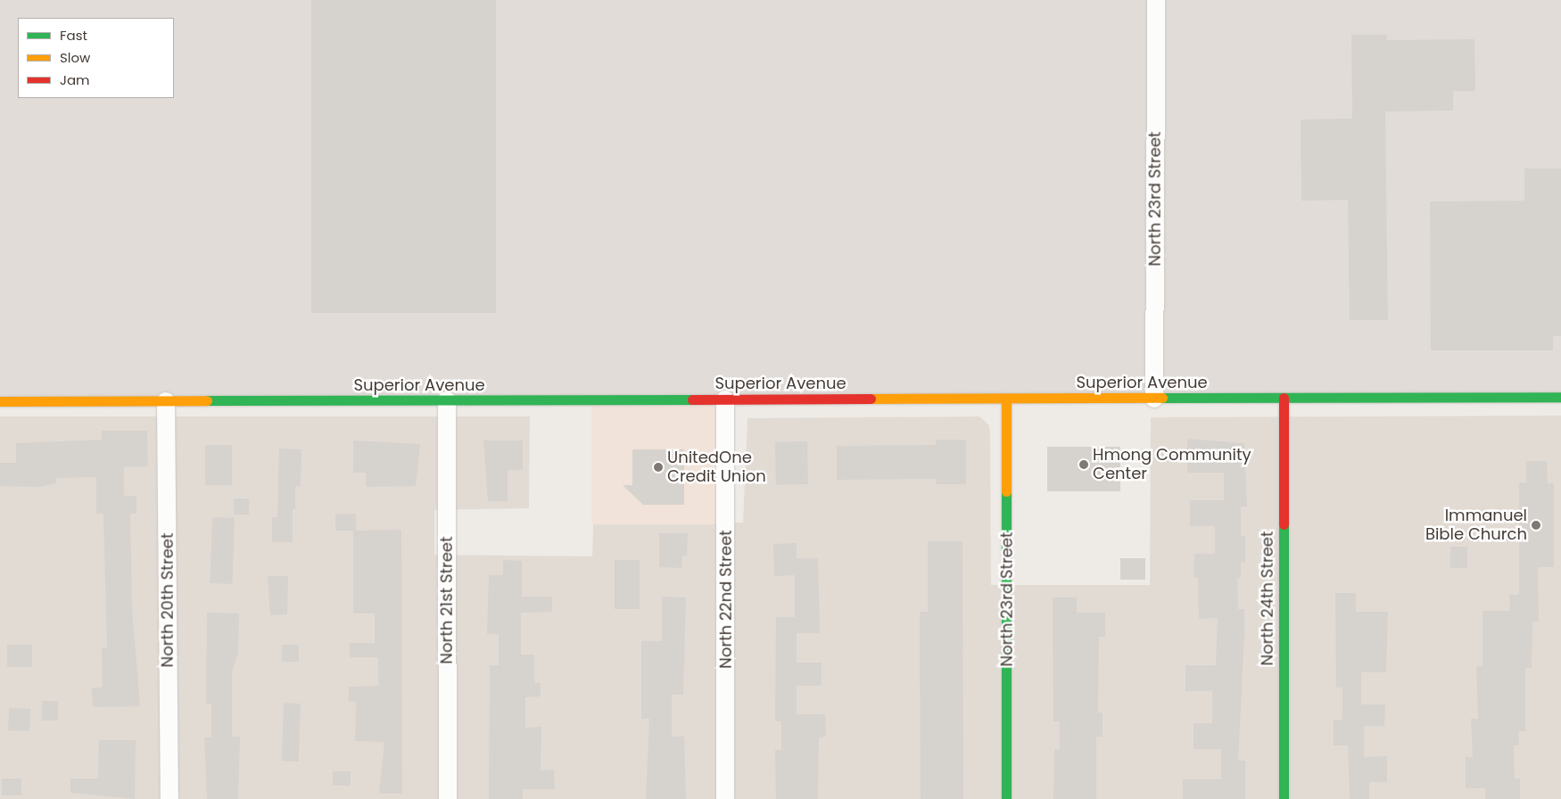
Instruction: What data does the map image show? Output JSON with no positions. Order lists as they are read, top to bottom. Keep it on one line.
{"streets":{"street":["North 23rd Street","Superior Avenue","North 24th Street","North 22nd Street","North 20th Street","North 21st Street"]},"crossings":[["North 23rd Street","Superior Avenue"],["Superior Avenue","North 24th Street"],["Superior Avenue","North 22nd Street"],["Superior Avenue","North 20th Street"],["Superior Avenue","North 21st Street"]],"places":["Hmong Community Center","UnitedOne Credit Union","Immanuel Bible Church"],"legend":["Fast","Slow","Jam"]}
